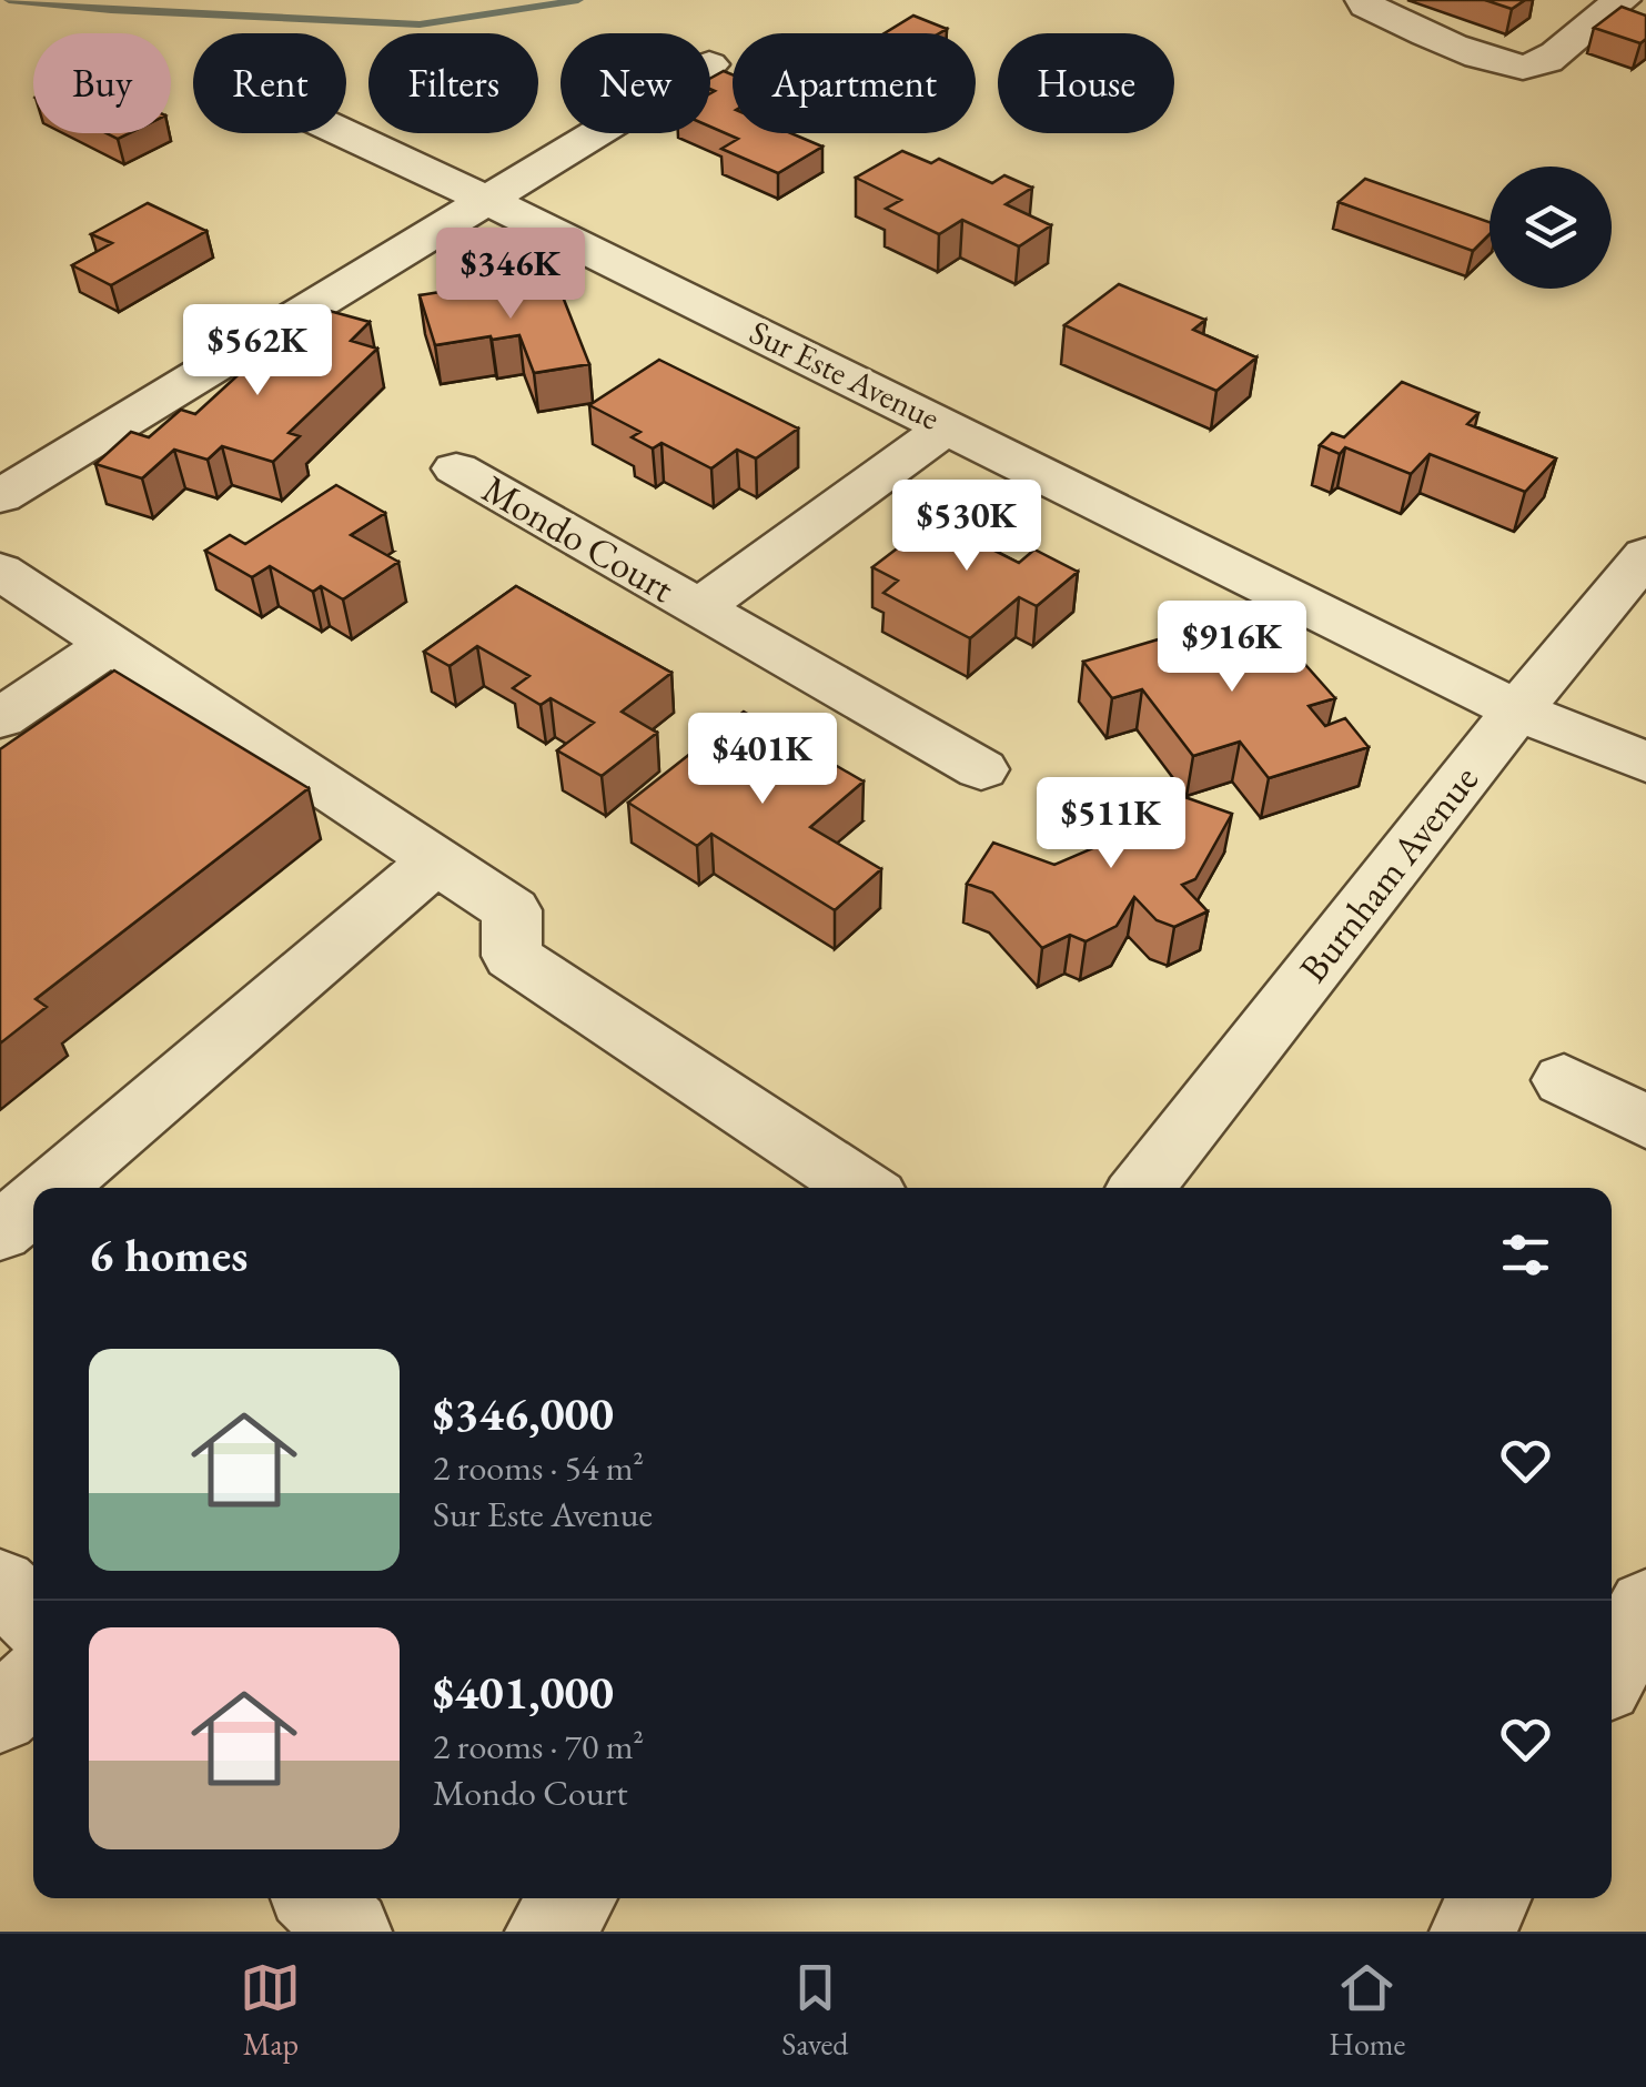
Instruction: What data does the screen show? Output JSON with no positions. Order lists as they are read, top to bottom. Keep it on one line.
{"streets":{"street":["Sur Este Avenue","Mondo Court","Burnham Avenue"]},"crossings":[["Sur Este Avenue","Mondo Court"],["Sur Este Avenue","Burnham Avenue"]],"page":{"chip":["Buy","Rent","Filters","New","Apartment","House"],"price":["$346K","$562K","$530K","$916K","$401K","$511K"],"heading":"6 homes","list":[{"name":"$346,000","note":"2 rooms · 54 m² · Sur Este Avenue"},{"name":"$401,000","note":"2 rooms · 70 m² · Mondo Court"}],"tabs":["Map","Saved","Home"]}}
